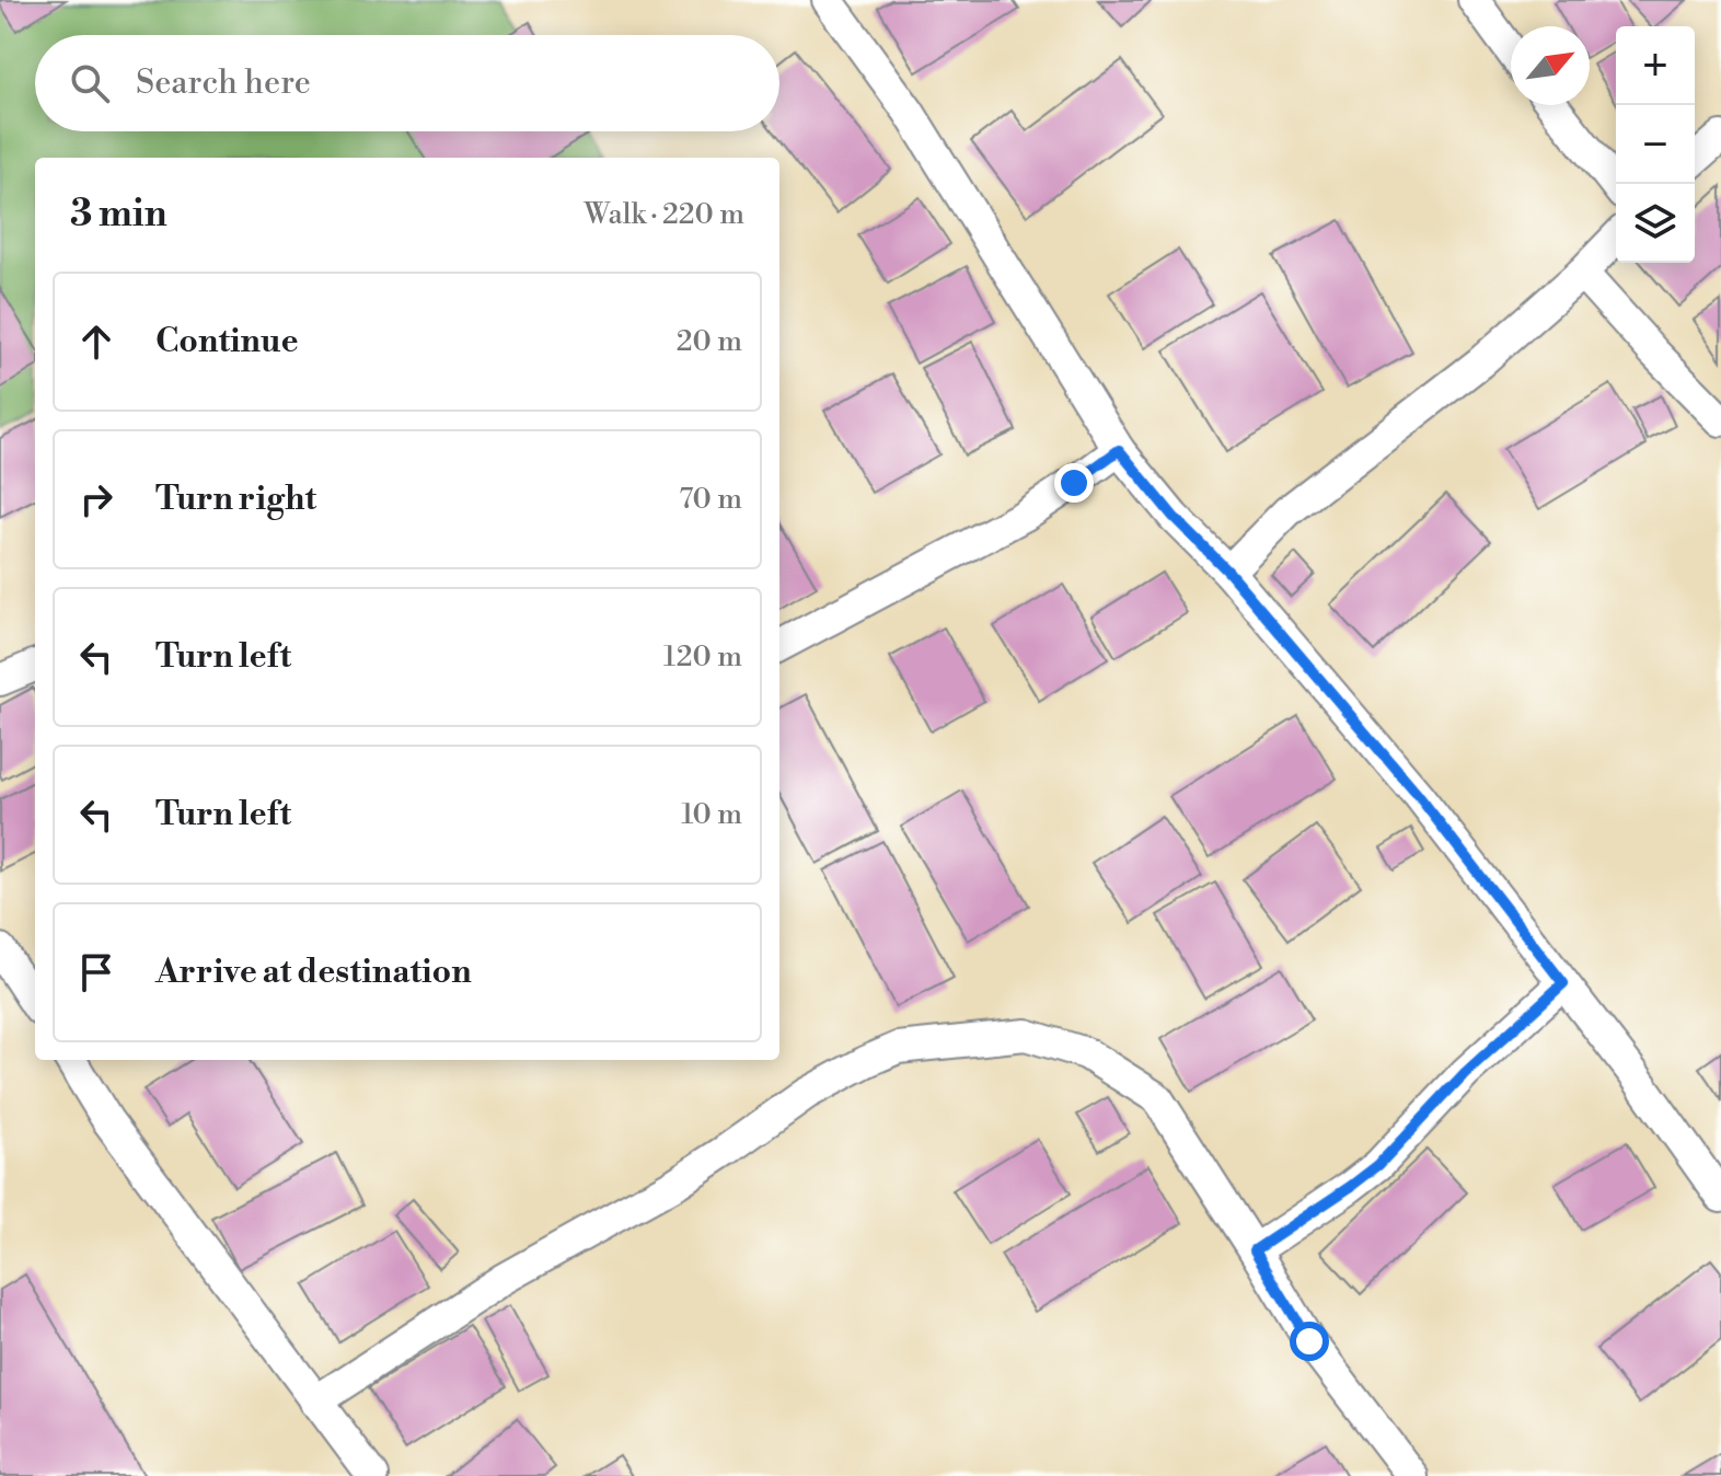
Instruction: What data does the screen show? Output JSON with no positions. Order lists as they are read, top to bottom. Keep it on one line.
{"north":"top right","page":{"map_buttons":["+","−"],"search":"Search here","heading":["3 min","Walk · 220 m"],"list":[["Continue","20 m"],["Turn right","70 m"],["Turn left","120 m"],["Turn left","10 m"],"Arrive at destination"]}}
